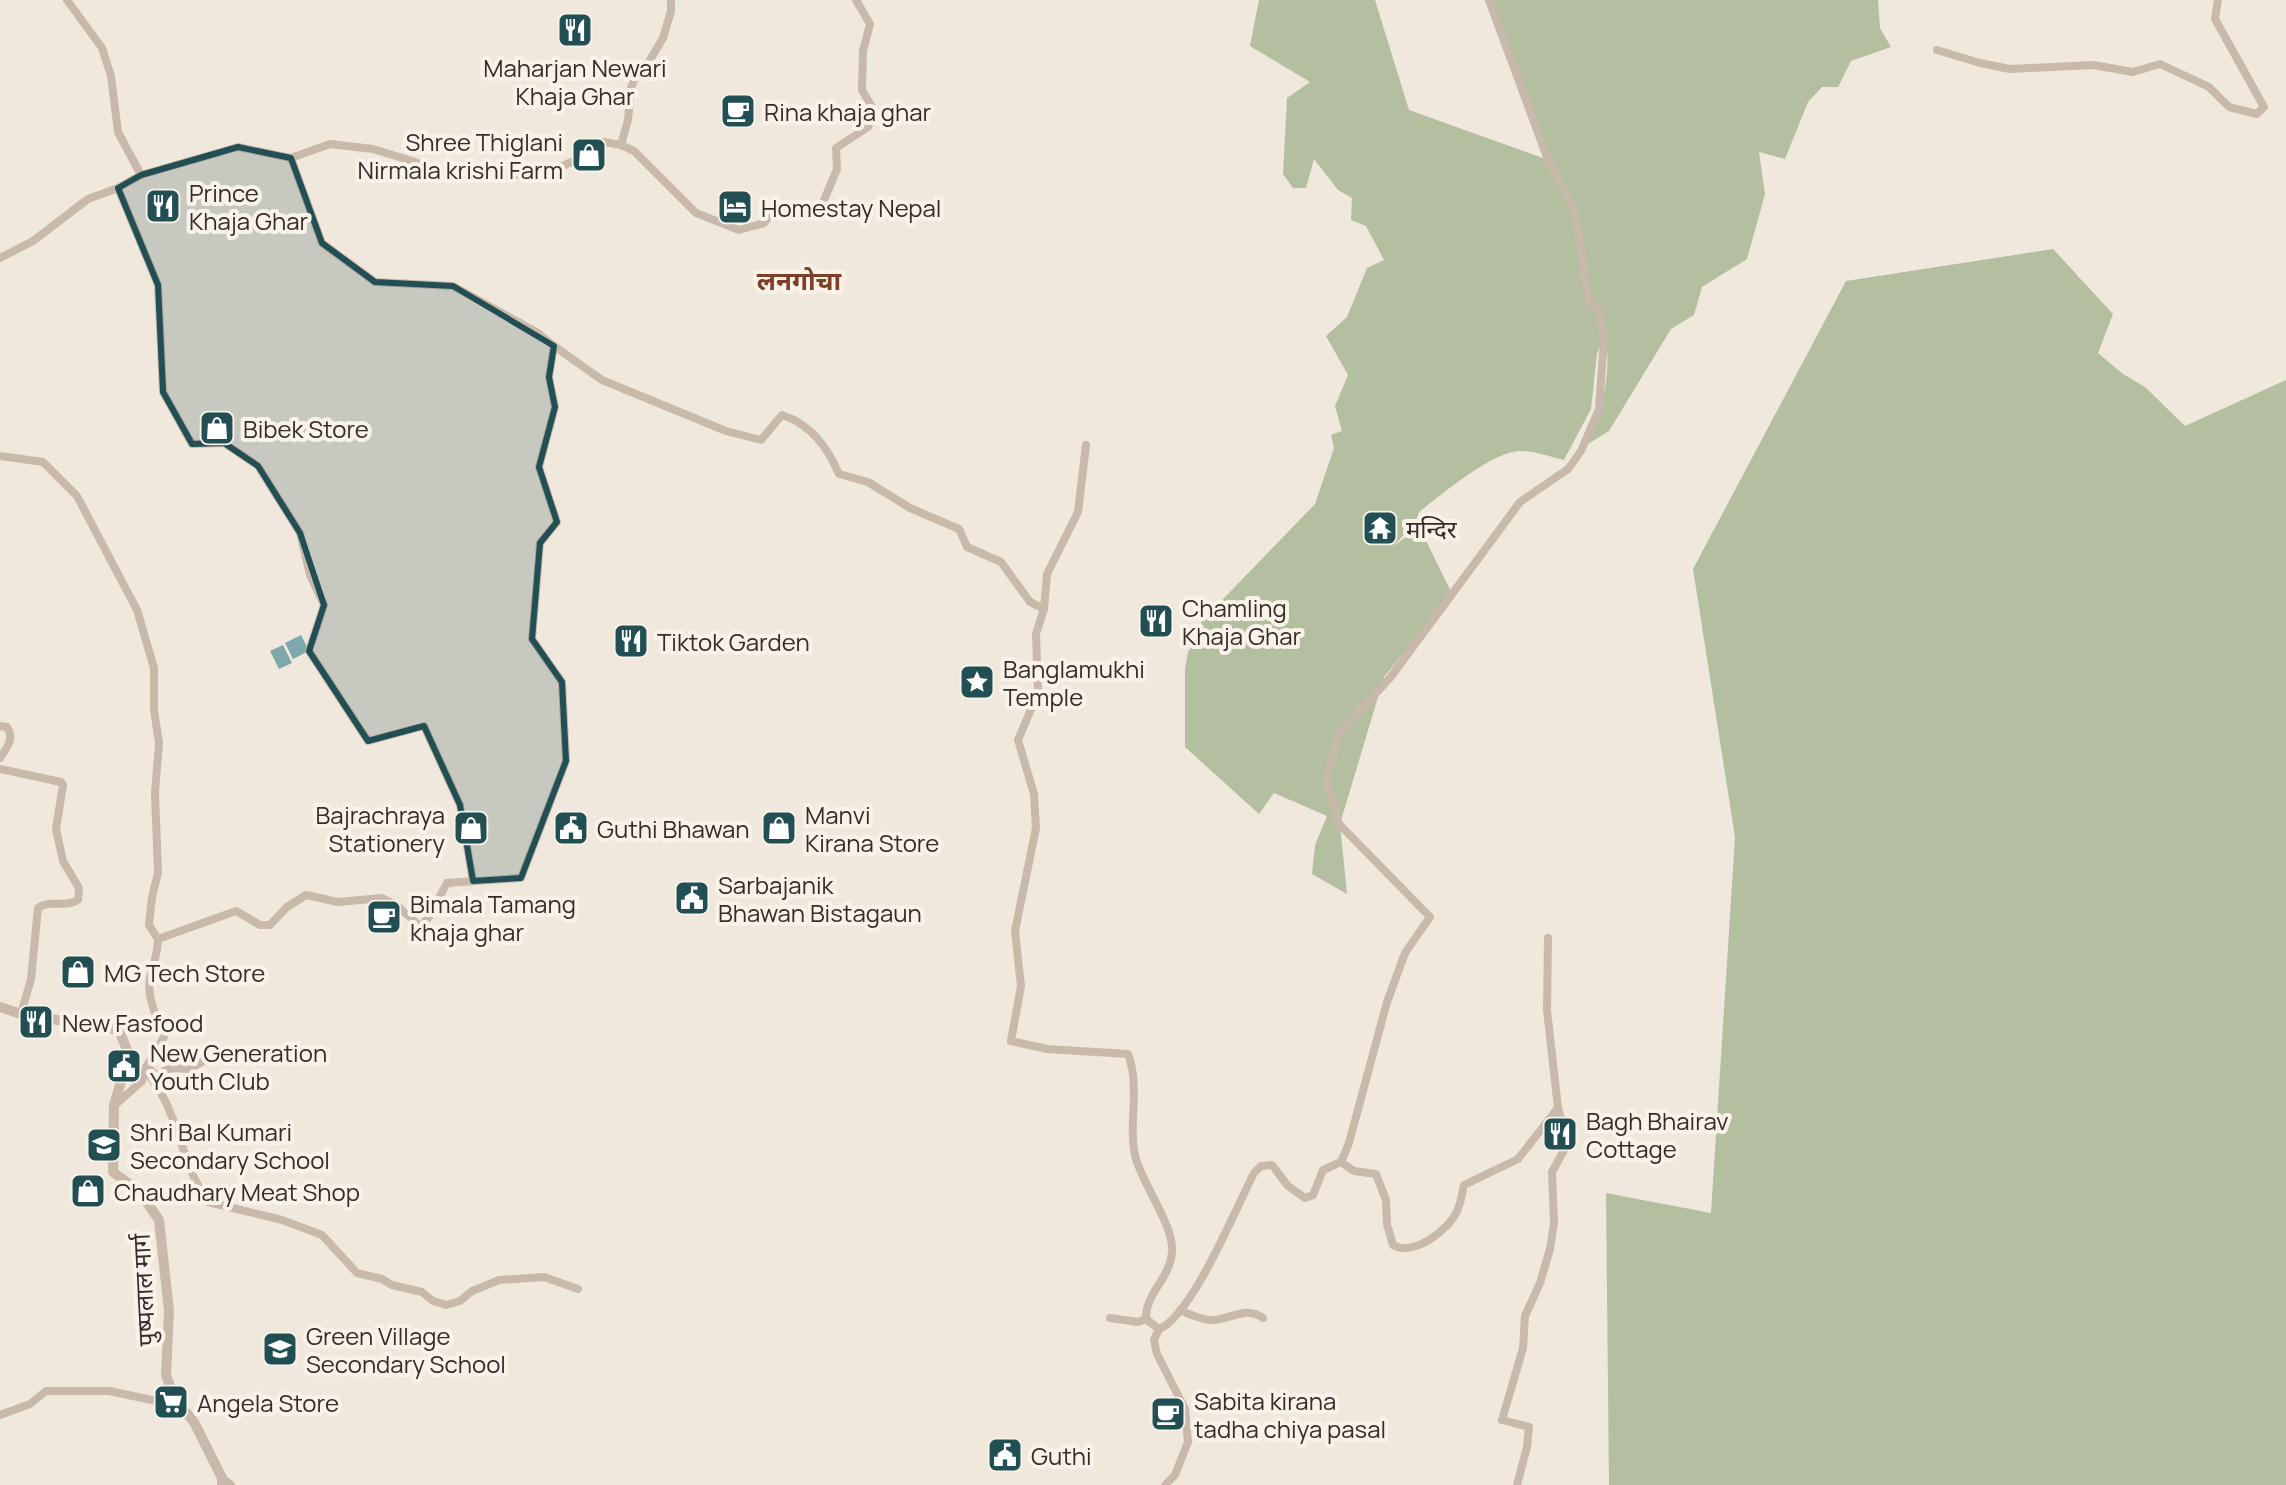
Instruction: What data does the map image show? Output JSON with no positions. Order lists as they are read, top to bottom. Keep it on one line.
{"streets":{"street":["पुष्पलाल मार्ग"]},"districts":["लनगोचा"],"places":{"restaurant":["Maharjan Newari Khaja Ghar","Prince Khaja Ghar","Chamling Khaja Ghar","Tiktok Garden","New Fasfood","Bagh Bhairav Cottage"],"cafe":["Rina khaja ghar","Bimala Tamang khaja ghar","Sabita kirana tadha chiya pasal"],"shop":["Shree Thiglani Nirmala krishi Farm","Bibek Store","Bajrachraya Stationery","Manvi Kirana Store","MG Tech Store","Chaudhary Meat Shop"],"hotel":["Homestay Nepal"],"temple":["मन्दिर"],"place":["Banglamukhi Temple"],"public building":["Guthi Bhawan","Sarbajanik Bhawan Bistagaun","New Generation Youth Club","Guthi"],"school or university":["Shri Bal Kumari Secondary School","Green Village Secondary School"],"supermarket":["Angela Store"]}}
